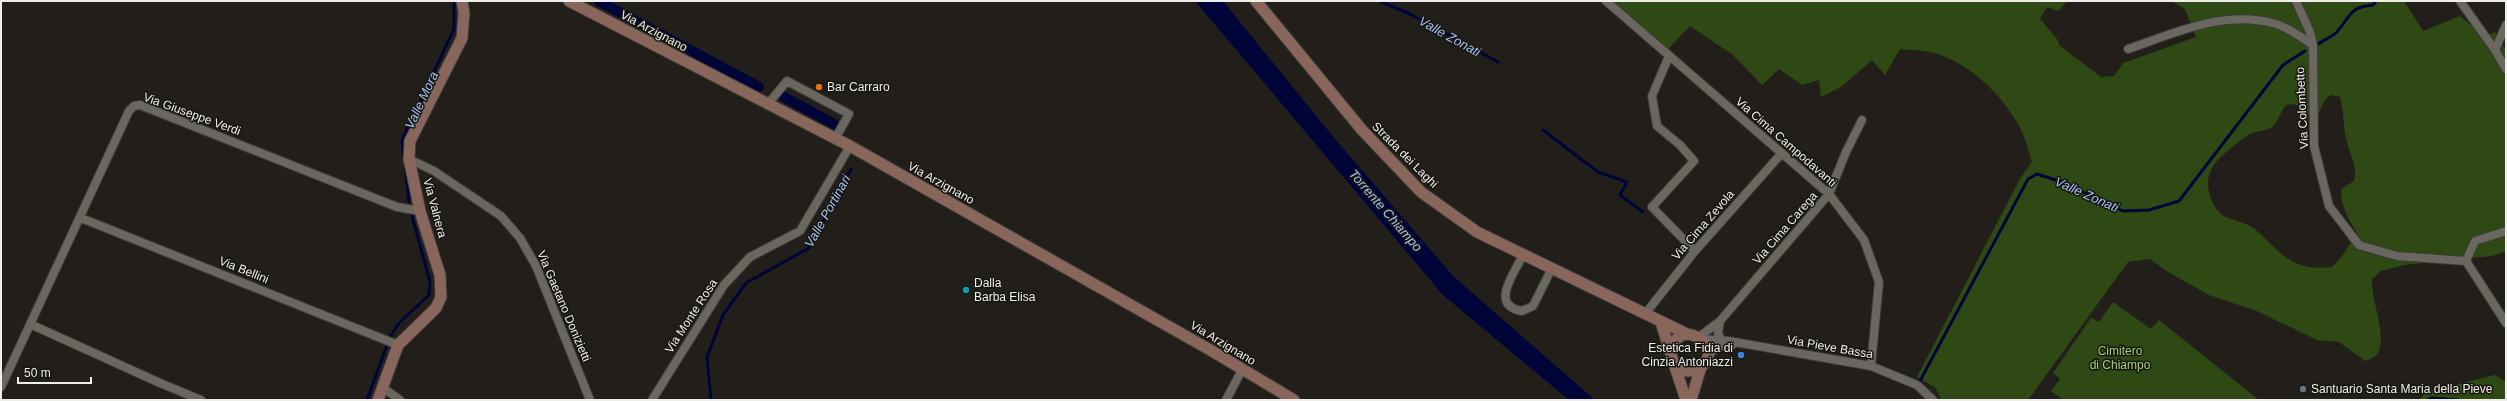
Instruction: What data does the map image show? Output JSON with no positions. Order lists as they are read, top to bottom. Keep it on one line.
{"streets":{"street":["Via Arzignano","Via Colombetto","Via Giuseppe Verdi","Via Cima Campodavanti","Strada dei Laghi","Via Valnera","Via Cima Zevola","Via Cima Carega","Via Bellini","Via Gaetano Donizietti","Via Monte Rosa","Via Pieve Bassa"]},"crossings":[["Via Arzignano","Via Monte Rosa"],["Via Giuseppe Verdi","Via Valnera"],["Via Giuseppe Verdi","Via Bellini"],["Via Cima Campodavanti","Via Cima Zevola"],["Via Cima Campodavanti","Via Cima Carega"],["Via Cima Campodavanti","Via Pieve Bassa"],["Strada dei Laghi","Via Cima Zevola"],["Strada dei Laghi","Via Cima Carega"],["Strada dei Laghi","Via Pieve Bassa"],["Via Valnera","Via Bellini"],["Via Valnera","Via Gaetano Donizietti"],["Via Cima Carega","Via Pieve Bassa"]],"water":["Valle Zonati","Valle Mora","Torrente Chiampo","Valle Portinari"],"parks":["Cimitero di Chiampo"],"places":["Bar Carraro","Dalla Barba Elisa","Estetica Fidia di Cinzia Antoniazzi","Santuario Santa Maria della Pieve"],"scale_bar":"50 m"}
